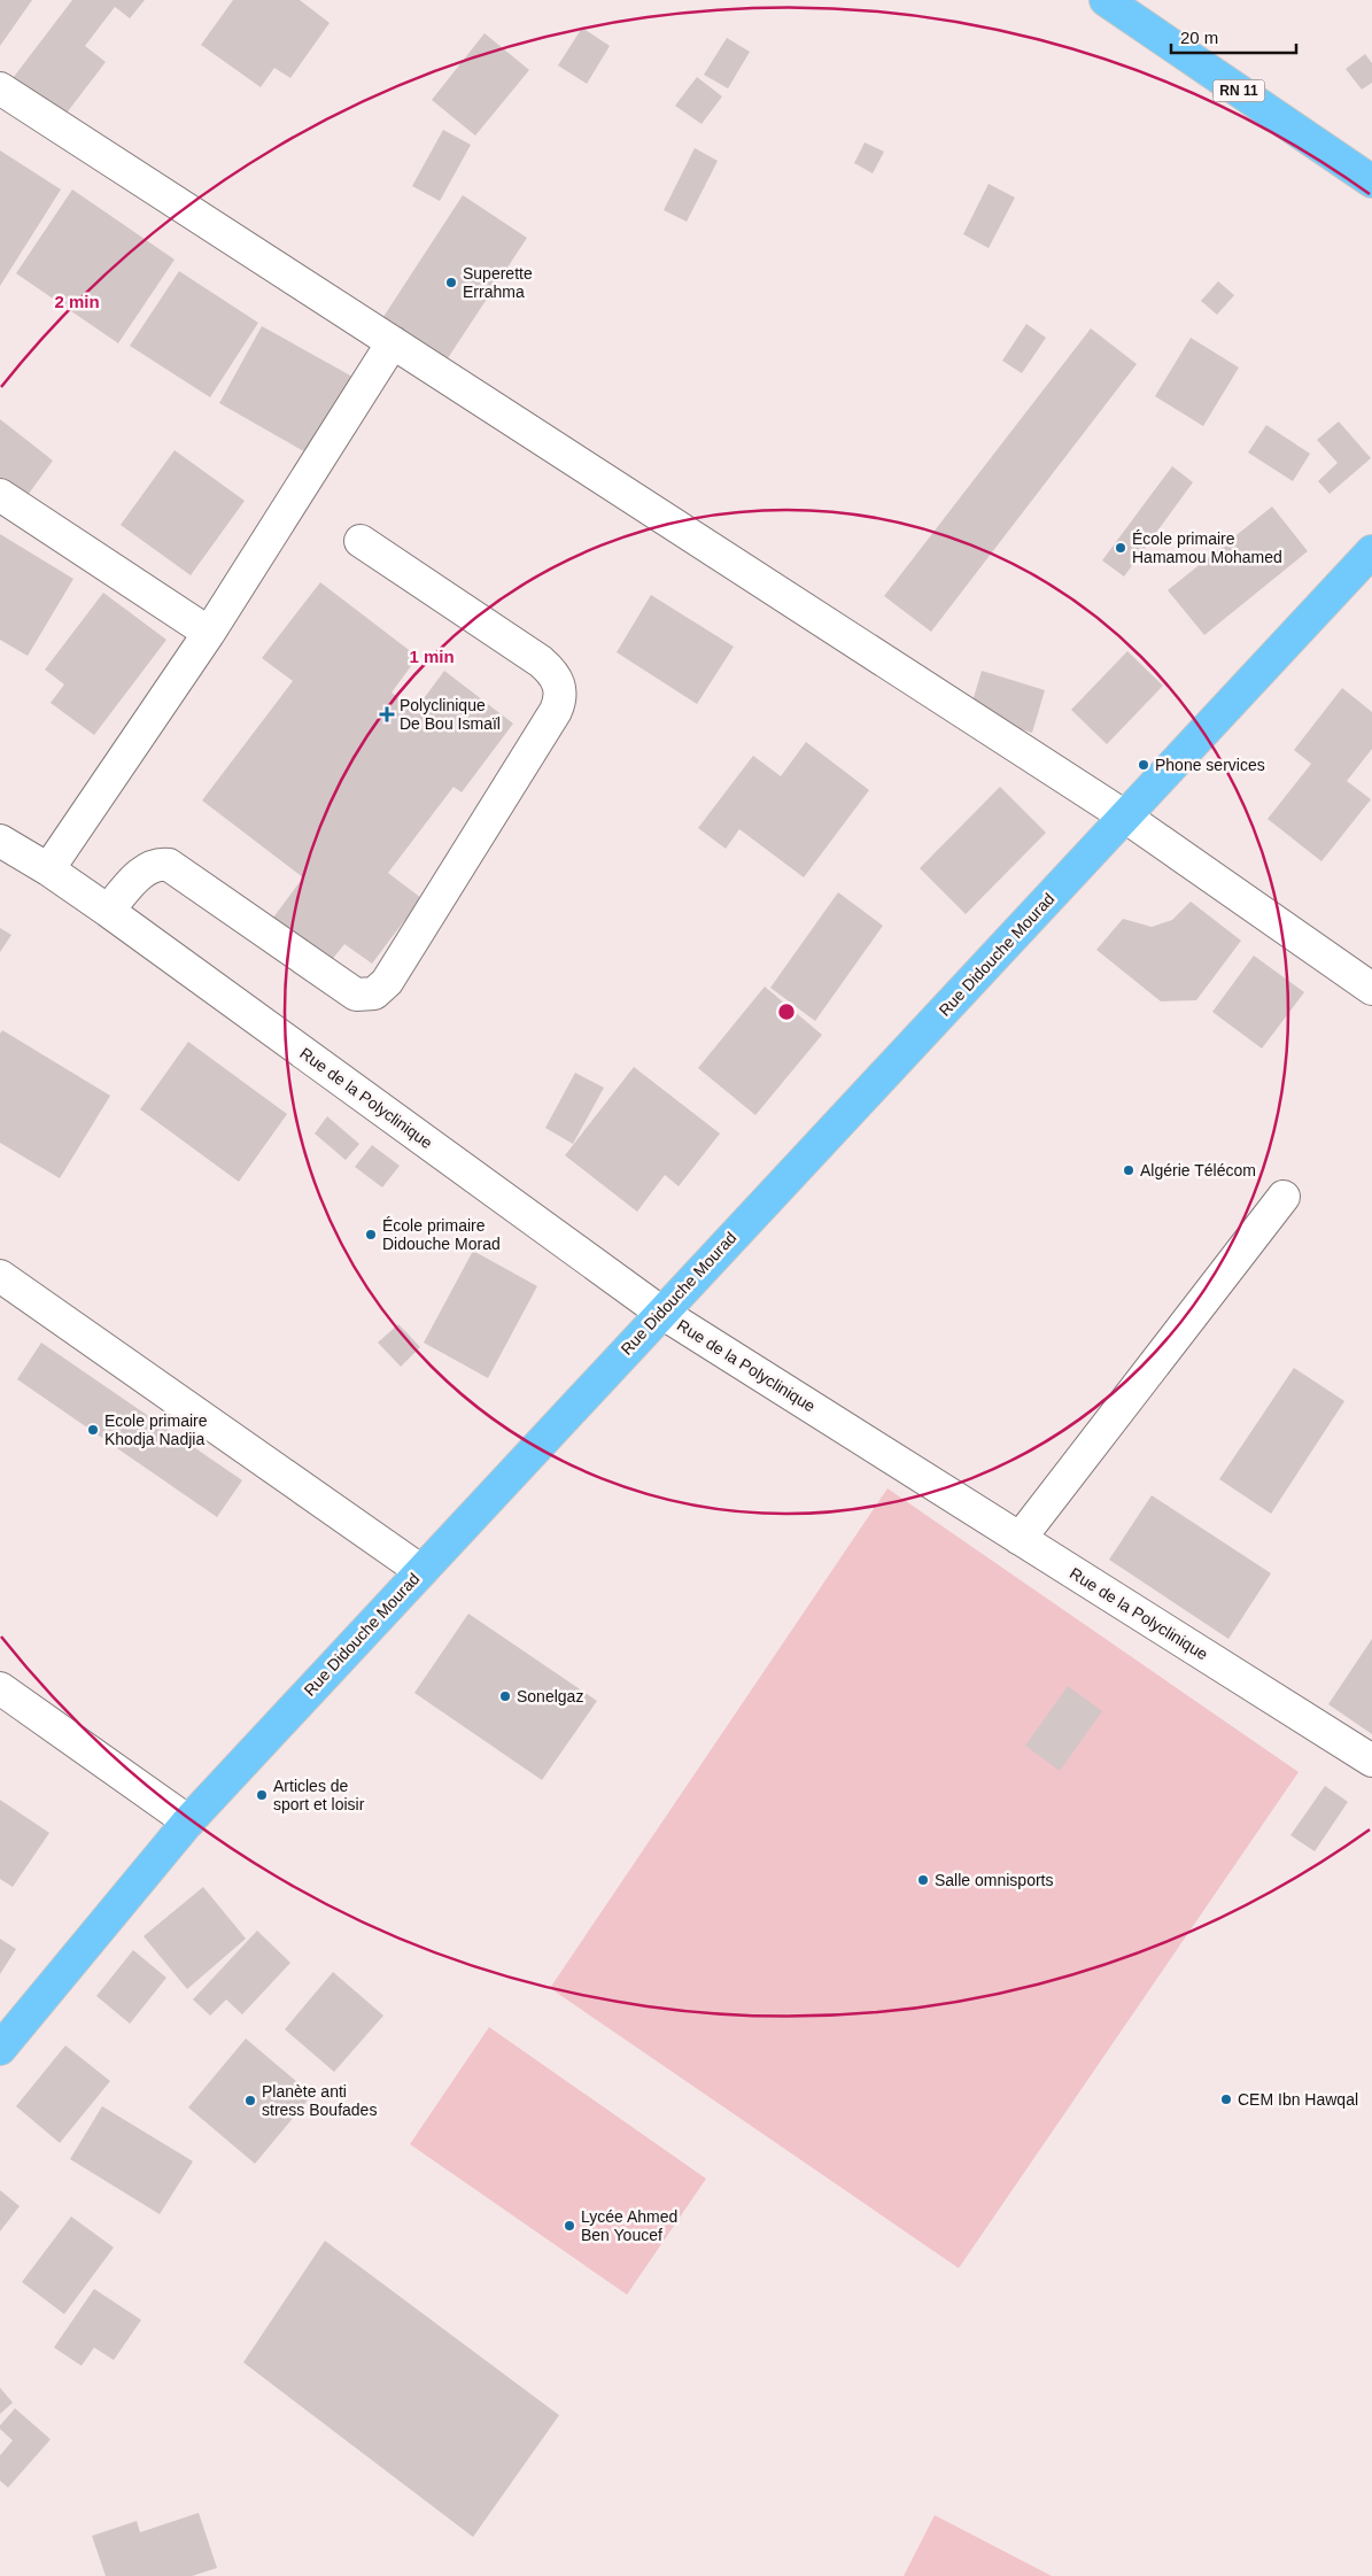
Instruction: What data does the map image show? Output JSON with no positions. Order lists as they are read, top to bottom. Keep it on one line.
{"streets":{"main road":["RN 11","Rue Didouche Mourad"],"street":["Rue de la Polyclinique"]},"crossings":[["Rue Didouche Mourad","Rue de la Polyclinique"]],"places":{"other":["Superette Errahma","École primaire Hamamou Mohamed","Phone services","Algérie Télécom","École primaire Didouche Morad","Ecole primaire Khodja Nadjia","Sonelgaz","Articles de sport et loisir","Salle omnisports","CEM Ibn Hawqal","Planète anti stress Boufades","Lycée Ahmed Ben Youcef"],"health":["Polyclinique De Bou Ismaïl"]},"scale_bar":"20 m","rings":["2 min","1 min"]}
